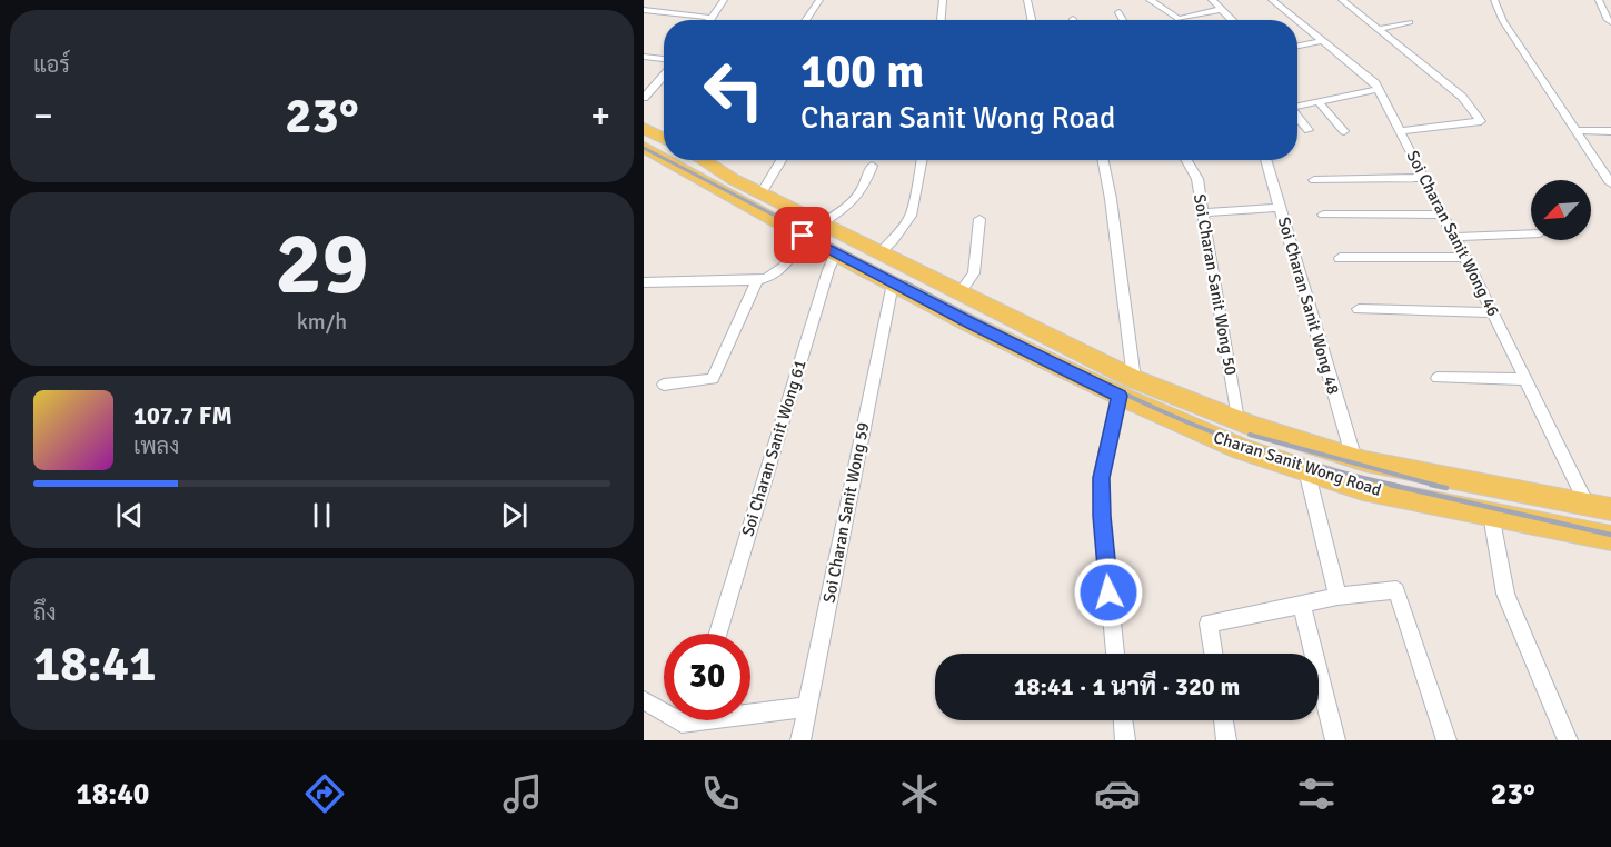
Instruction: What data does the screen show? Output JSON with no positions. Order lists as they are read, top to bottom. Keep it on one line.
{"streets":{"main road":["Charan Sanit Wong Road"],"street":["Soi Charan Sanit Wong 46","Soi Charan Sanit Wong 50","Soi Charan Sanit Wong 48","Soi Charan Sanit Wong 61","Soi Charan Sanit Wong 59"]},"crossings":[["Soi Charan Sanit Wong 46","Charan Sanit Wong Road"],["Soi Charan Sanit Wong 50","Charan Sanit Wong Road"],["Soi Charan Sanit Wong 48","Charan Sanit Wong Road"],["Soi Charan Sanit Wong 61","Charan Sanit Wong Road"],["Charan Sanit Wong Road","Soi Charan Sanit Wong 59"]],"north":"bottom left","page":{"tile":["แอร์",["29","km/h"],["ถึง","18:41"]],"turn":["100 m","Charan Sanit Wong Road"],"heat":["−","23°","+"],"song":["107.7 FM","เพลง"],"limit":"30","trip":"18:41 · 1 นาที · 320 m","tabs":["18:40","23°"]}}
